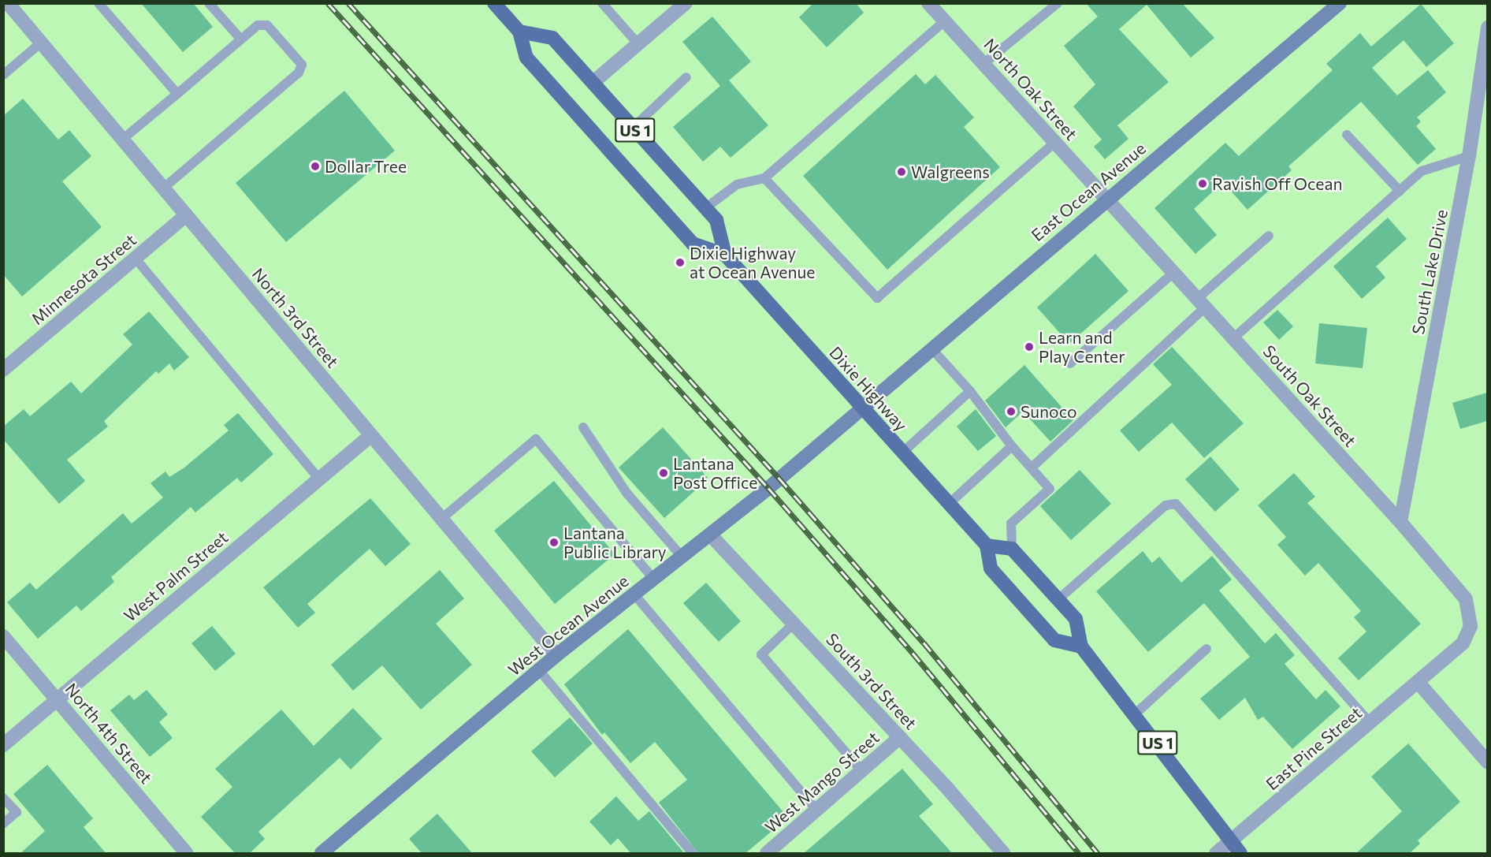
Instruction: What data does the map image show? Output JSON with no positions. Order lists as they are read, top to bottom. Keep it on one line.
{"streets":{"main road":["US 1","Dixie Highway"],"street":["North Oak Street","East Ocean Avenue","South Lake Drive","Minnesota Street","North 3rd Street","South Oak Street","West Palm Street","West Ocean Avenue","South 3rd Street","North 4th Street","East Pine Street","West Mango Street"]},"crossings":[["North Oak Street","East Ocean Avenue"],["North Oak Street","South Oak Street"],["US 1","East Pine Street"],["East Ocean Avenue","Dixie Highway"],["East Ocean Avenue","South Oak Street"],["East Ocean Avenue","West Ocean Avenue"],["South Lake Drive","South Oak Street"],["Minnesota Street","North 3rd Street"],["North 3rd Street","West Palm Street"],["North 3rd Street","West Ocean Avenue"],["Dixie Highway","West Ocean Avenue"],["South Oak Street","East Pine Street"],["West Palm Street","North 4th Street"],["West Ocean Avenue","South 3rd Street"],["South 3rd Street","West Mango Street"]],"places":["Dollar Tree","Walgreens","Ravish Off Ocean","Dixie Highway at Ocean Avenue","Learn and Play Center","Sunoco","Lantana Post Office","Lantana Public Library"]}
